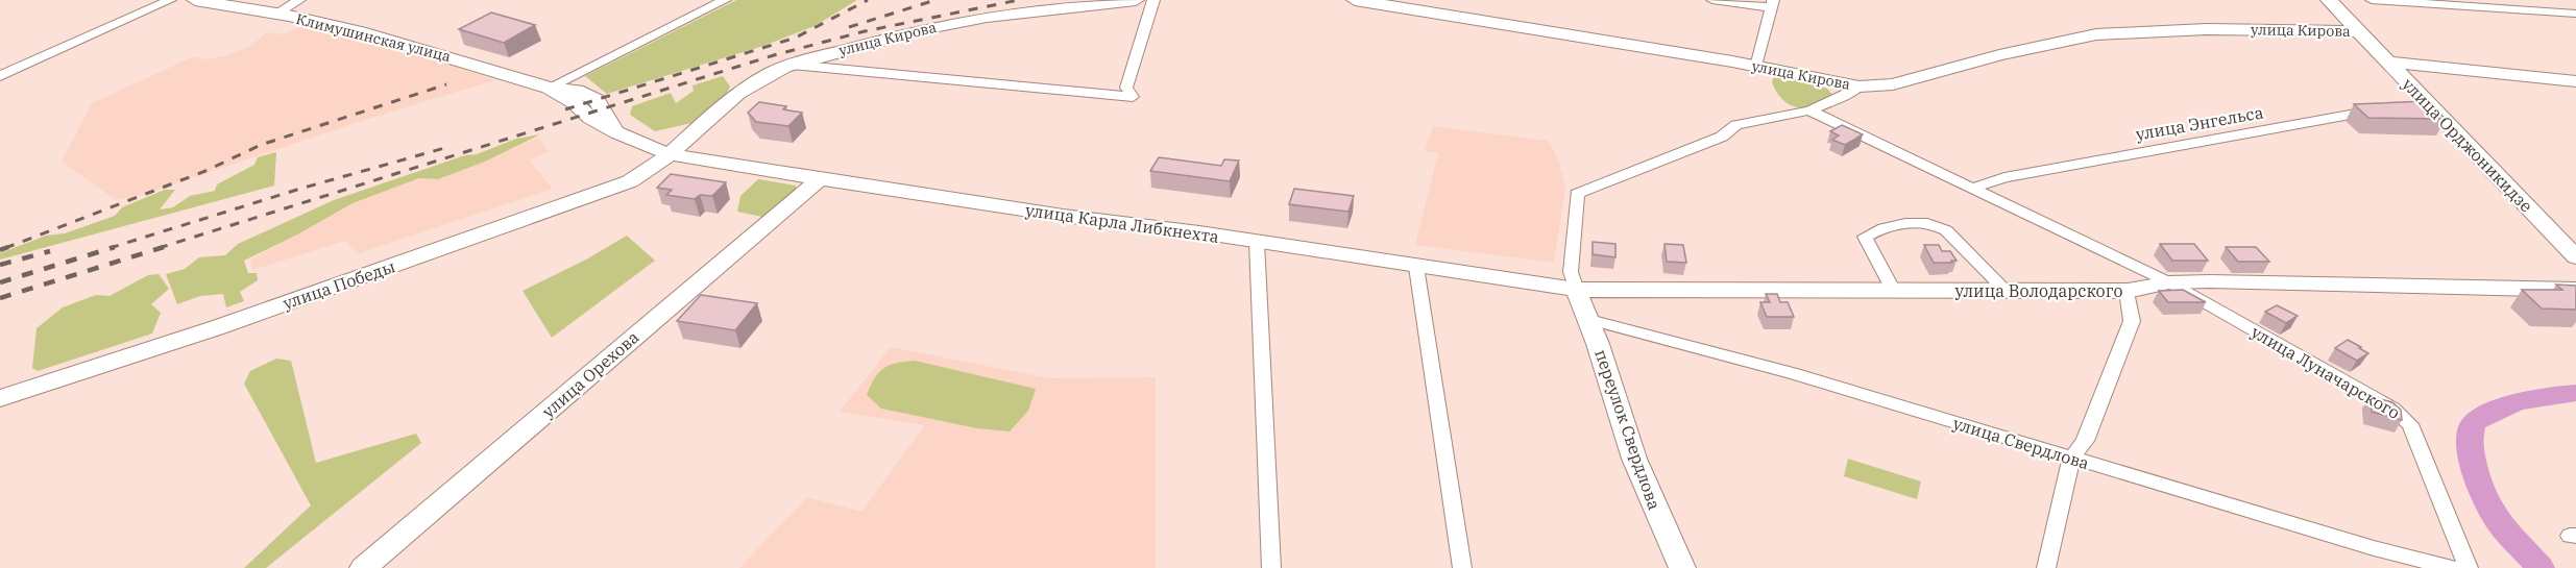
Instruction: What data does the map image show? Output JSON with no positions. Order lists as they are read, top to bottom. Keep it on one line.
{"streets":{"main road":["улица Кирова","Климушинская улица","улица Орджоникидзе","улица Карла Либкнехта","улица Победы","улица Володарского","улица Орехова","переулок Свердлова"],"street":["улица Энгельса","улица Луначарского","улица Свердлова"]},"crossings":[["улица Кирова","Климушинская улица"],["улица Кирова","улица Орджоникидзе"],["улица Кирова","улица Карла Либкнехта"],["улица Кирова","улица Победы"],["Климушинская улица","улица Карла Либкнехта"],["Климушинская улица","улица Победы"],["улица Энгельса","улица Луначарского"],["улица Карла Либкнехта","улица Победы"],["улица Карла Либкнехта","улица Володарского"],["улица Карла Либкнехта","улица Орехова"],["улица Карла Либкнехта","переулок Свердлова"],["улица Володарского","улица Луначарского"],["улица Володарского","переулок Свердлова"],["переулок Свердлова","улица Свердлова"]]}
